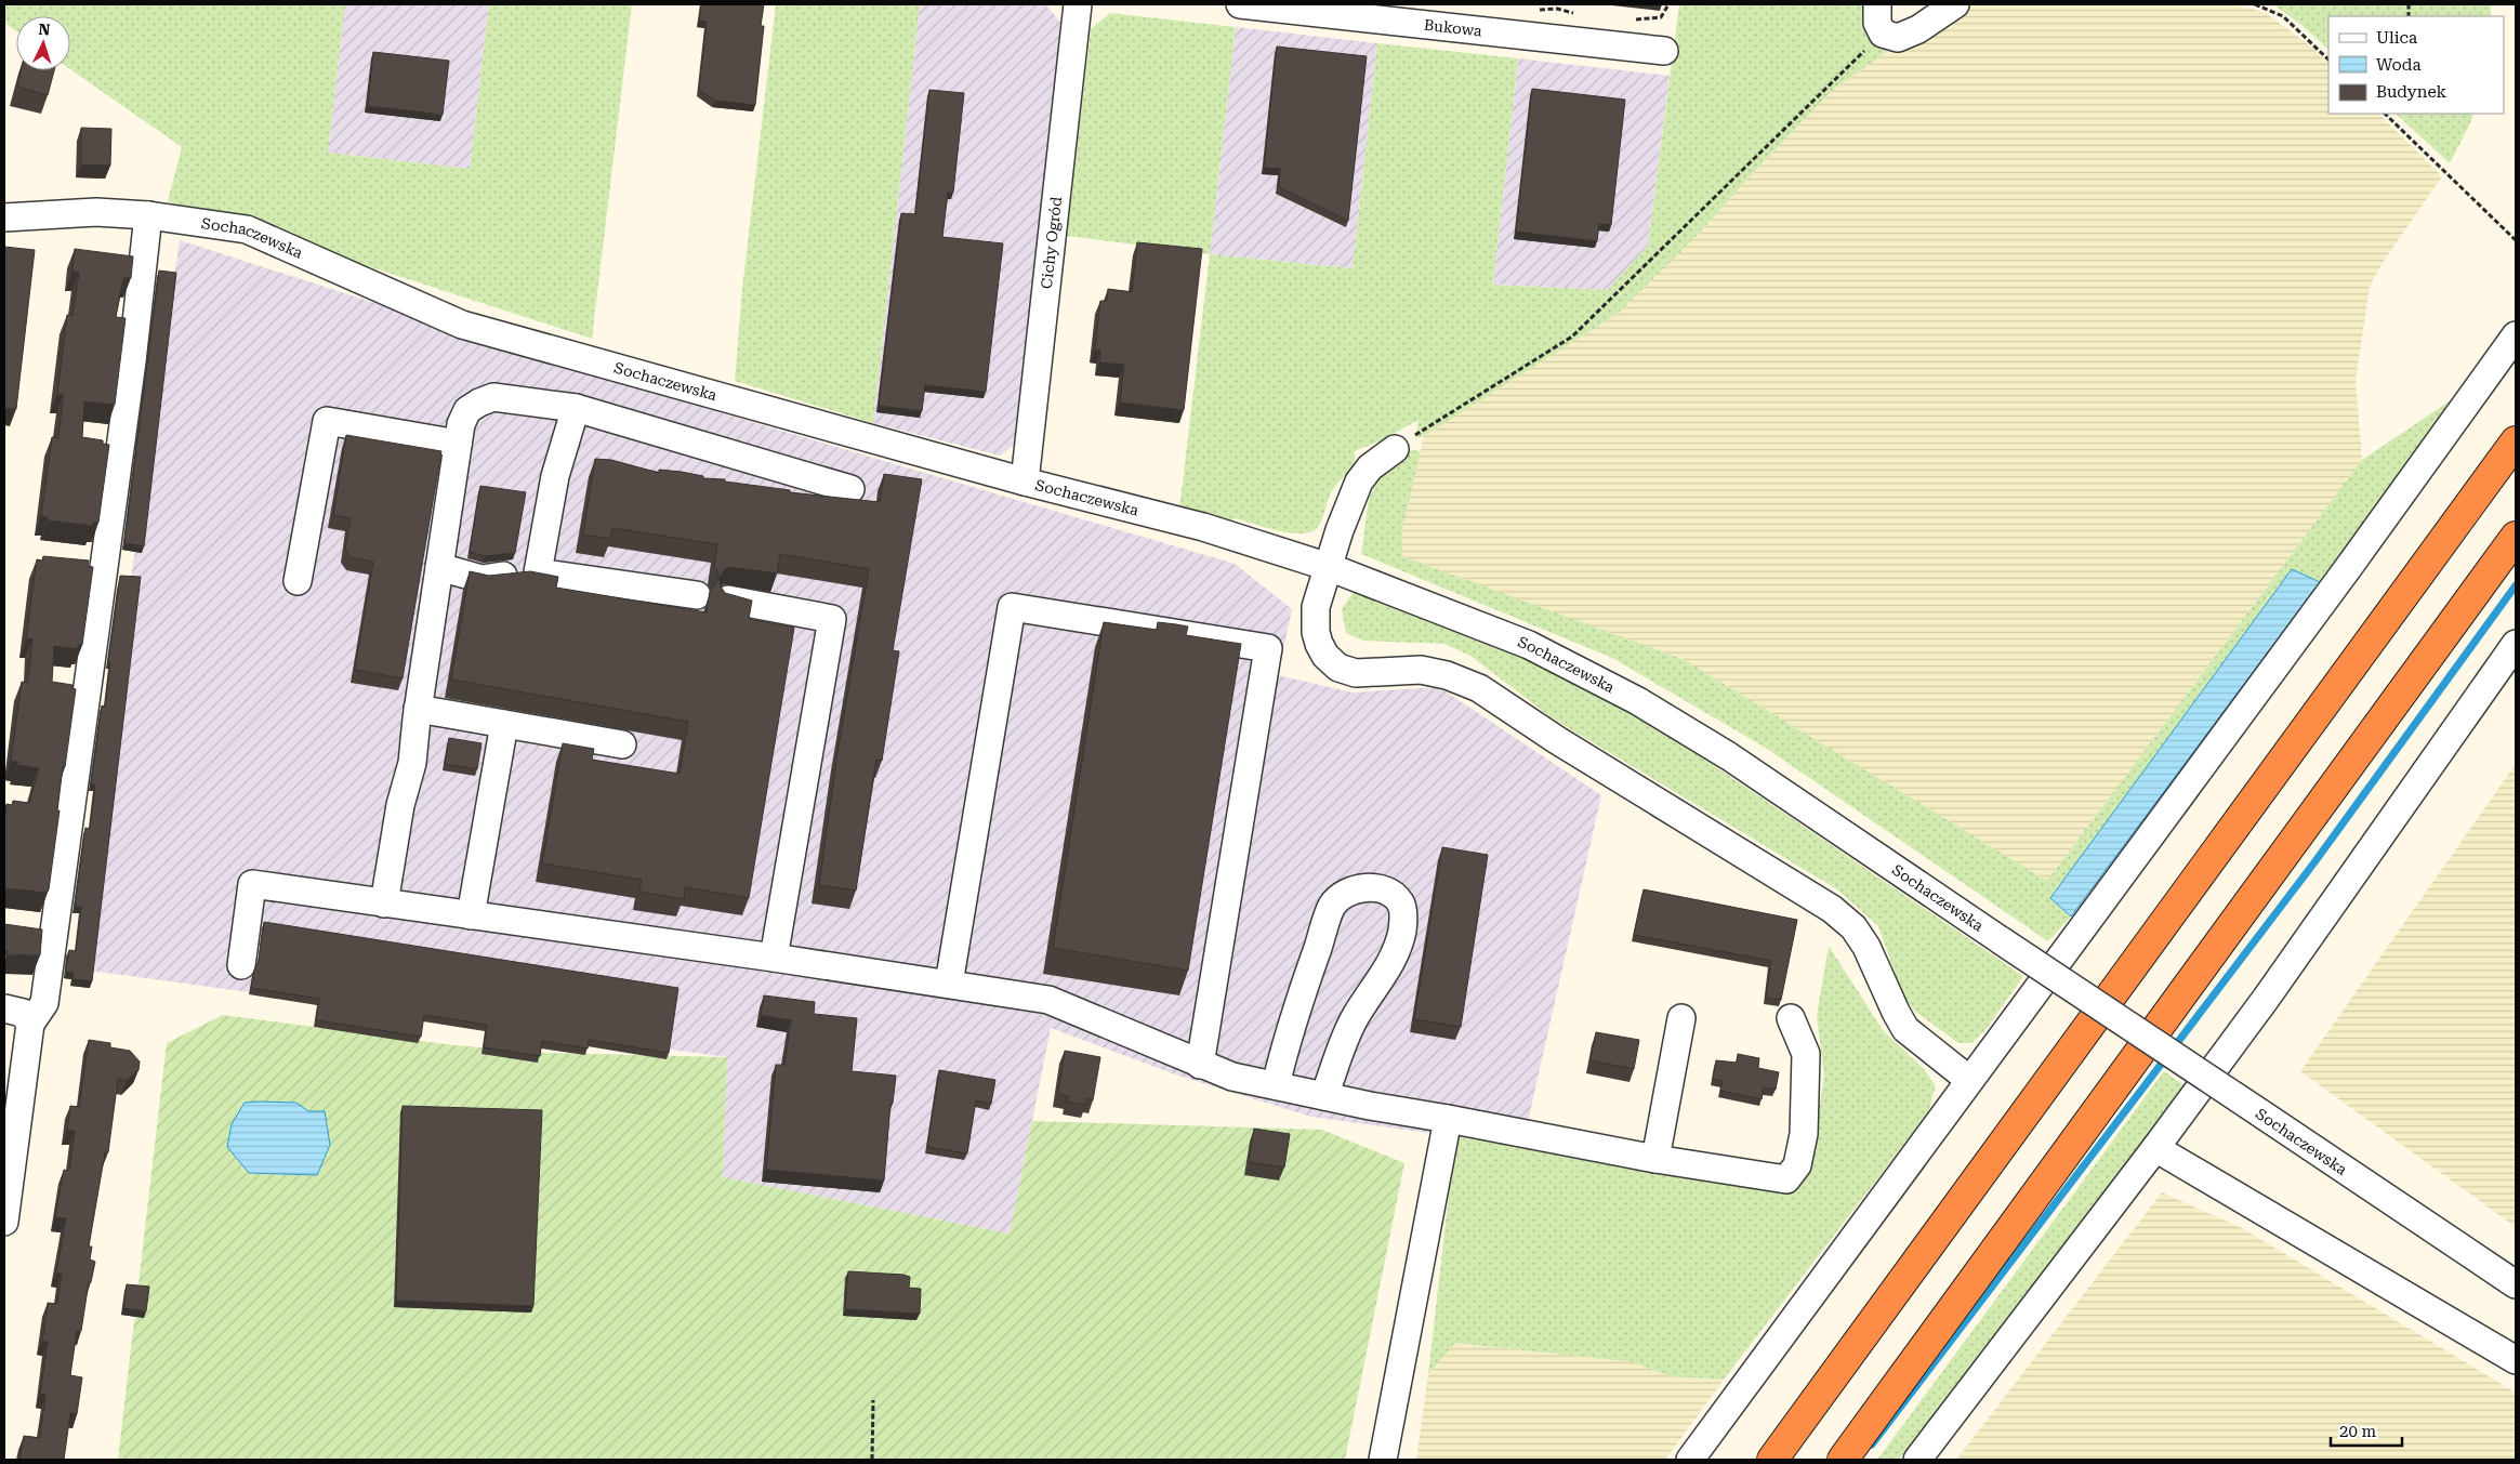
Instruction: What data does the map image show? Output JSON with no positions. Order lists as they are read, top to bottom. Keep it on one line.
{"streets":{"street":["Bukowa","Sochaczewska","Cichy Ogród"]},"crossings":[["Sochaczewska","Cichy Ogród"]],"legend":["Ulica","Woda","Budynek"],"scale_bar":"20 m","north":"top"}
